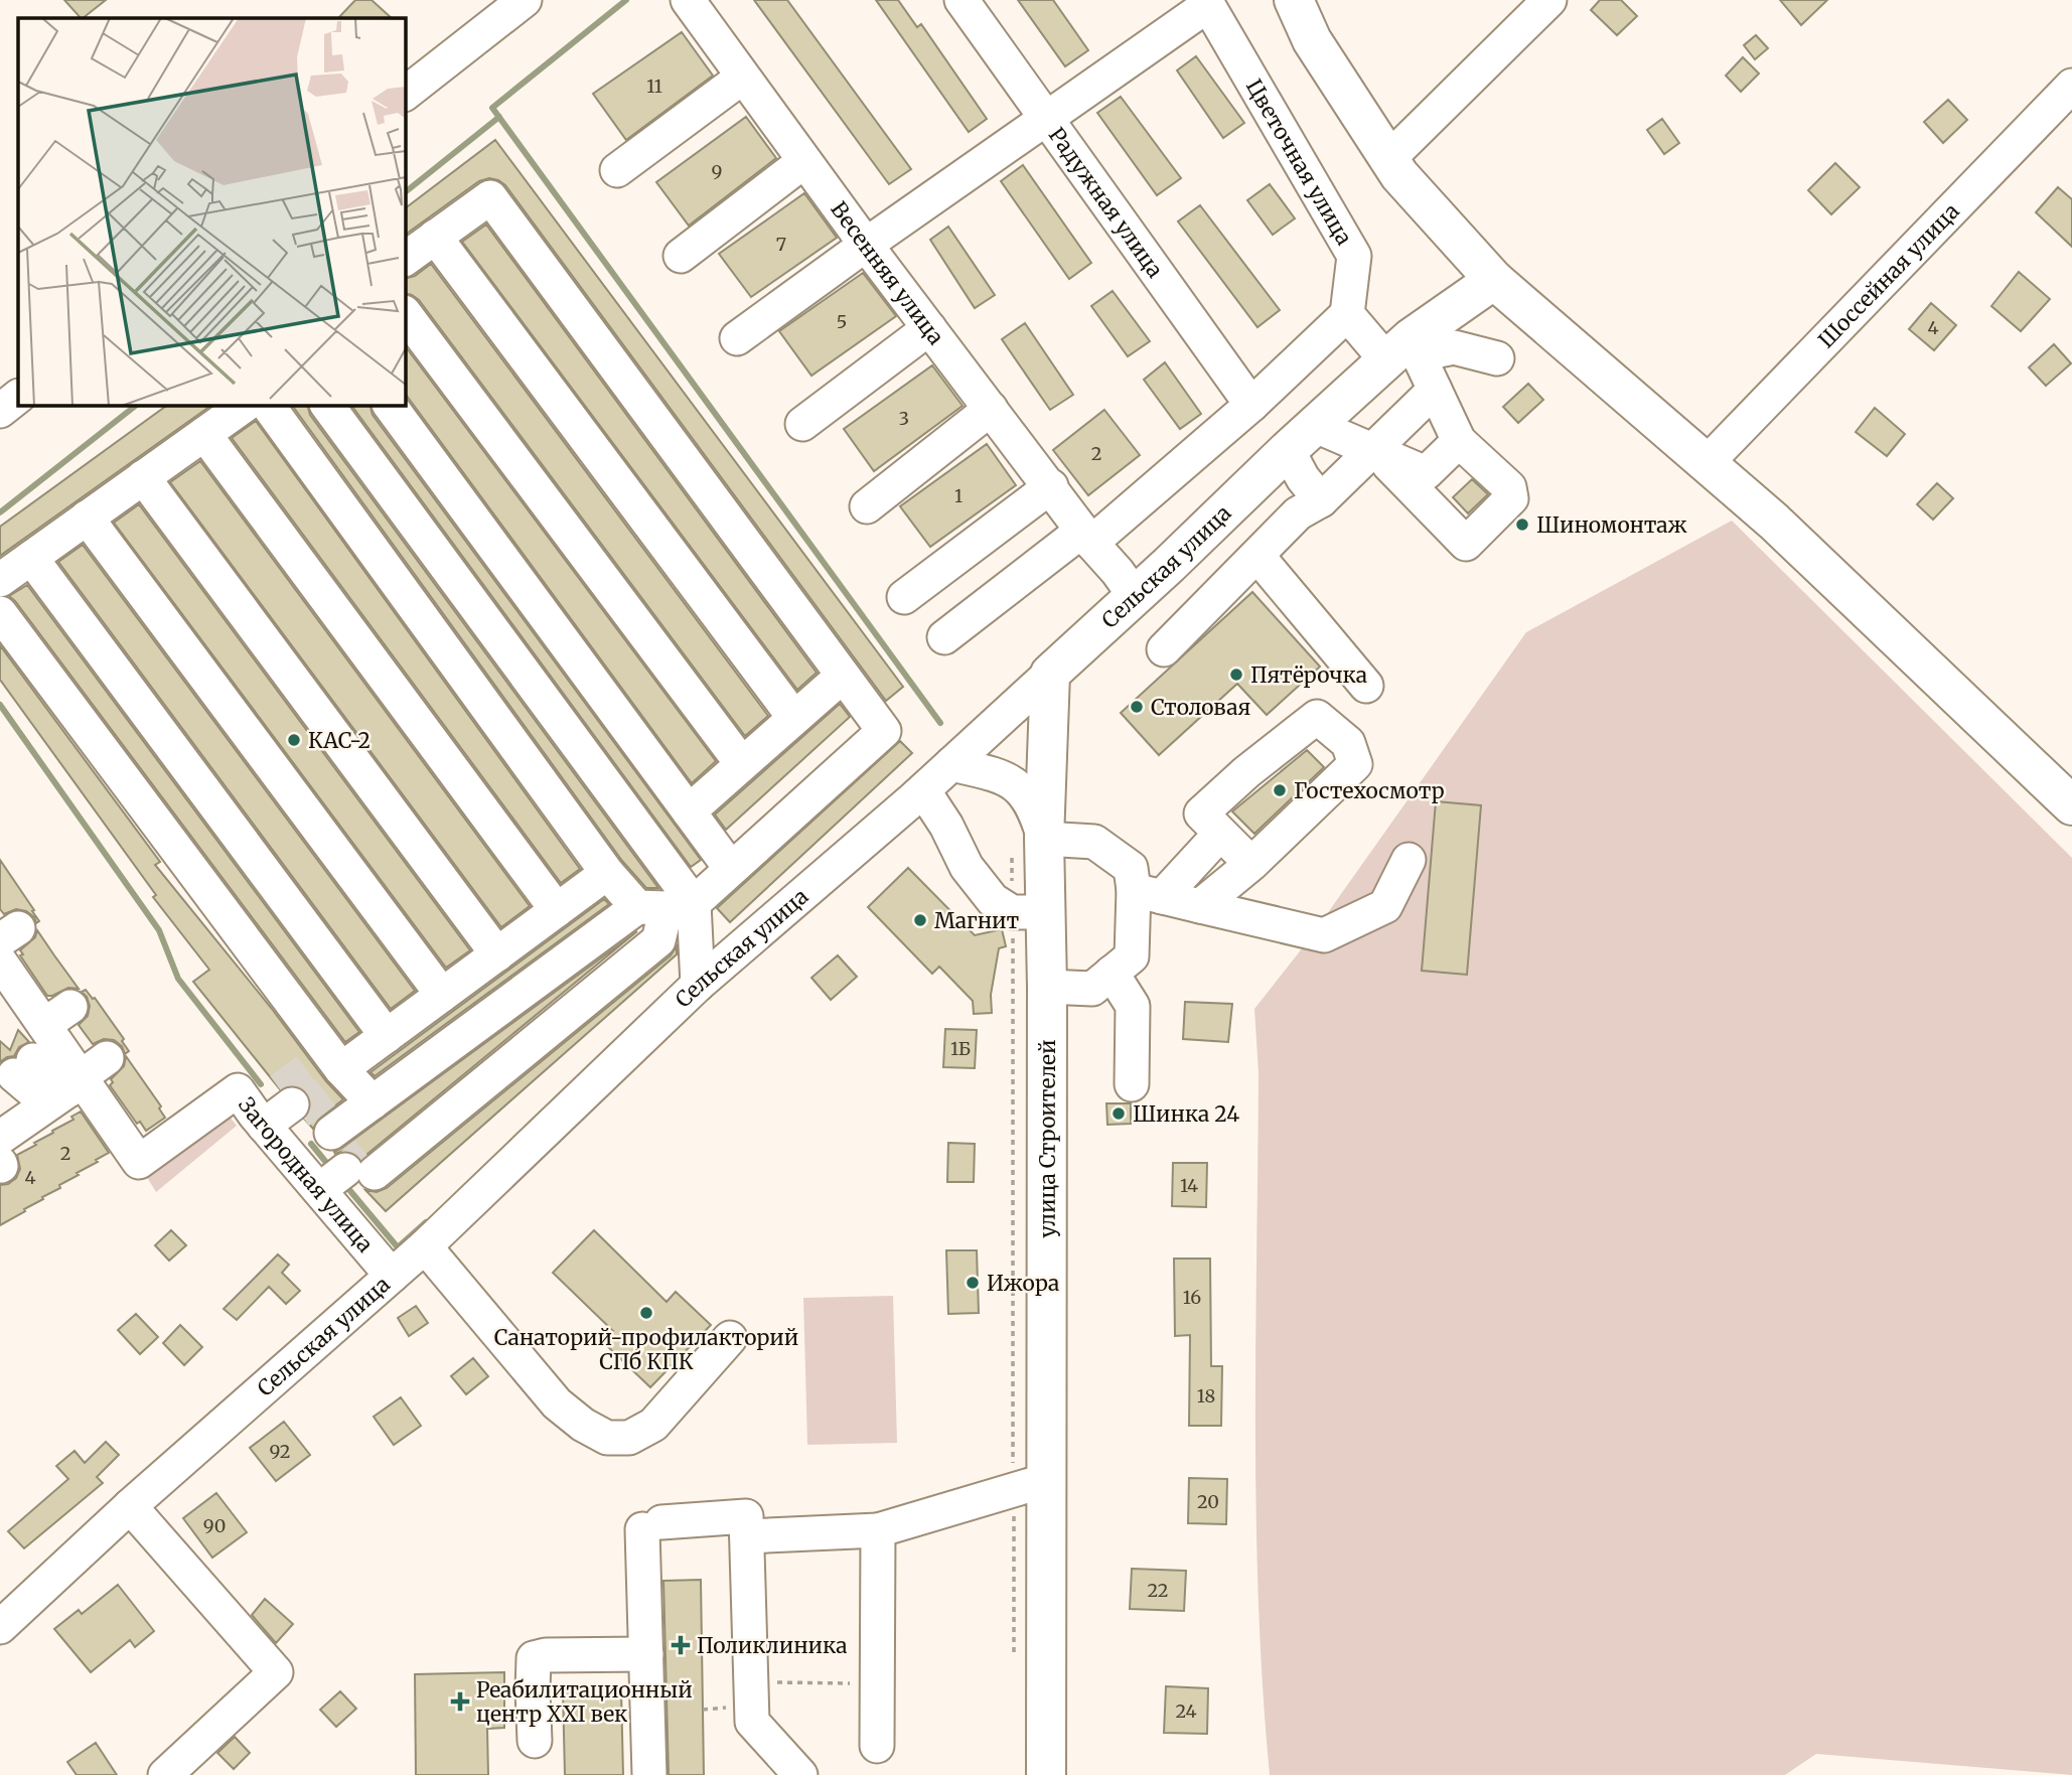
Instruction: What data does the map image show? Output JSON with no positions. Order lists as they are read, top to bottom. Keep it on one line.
{"streets":{"main road":["Сельская улица","улица Строителей"],"street":["Цветочная улица","Радужная улица","Весенняя улица","Шоссейная улица","Загородная улица"]},"crossings":[["Весенняя улица","Сельская улица"],["Сельская улица","улица Строителей"],["Сельская улица","Загородная улица"]],"places":{"other":["Шиномонтаж","Пятёрочка","Столовая","КАС-2","Гостехосмотр","Магнит","Шинка 24","Ижора","Санаторий-профилакторий СПб КПК"],"health":["Поликлиника","Реабилитационный центр ХХI век"]},"house_numbers":["11","9","7","5","4","3","2","1","1Б","2","4","14","16","18","92","20","90","22","24"]}
